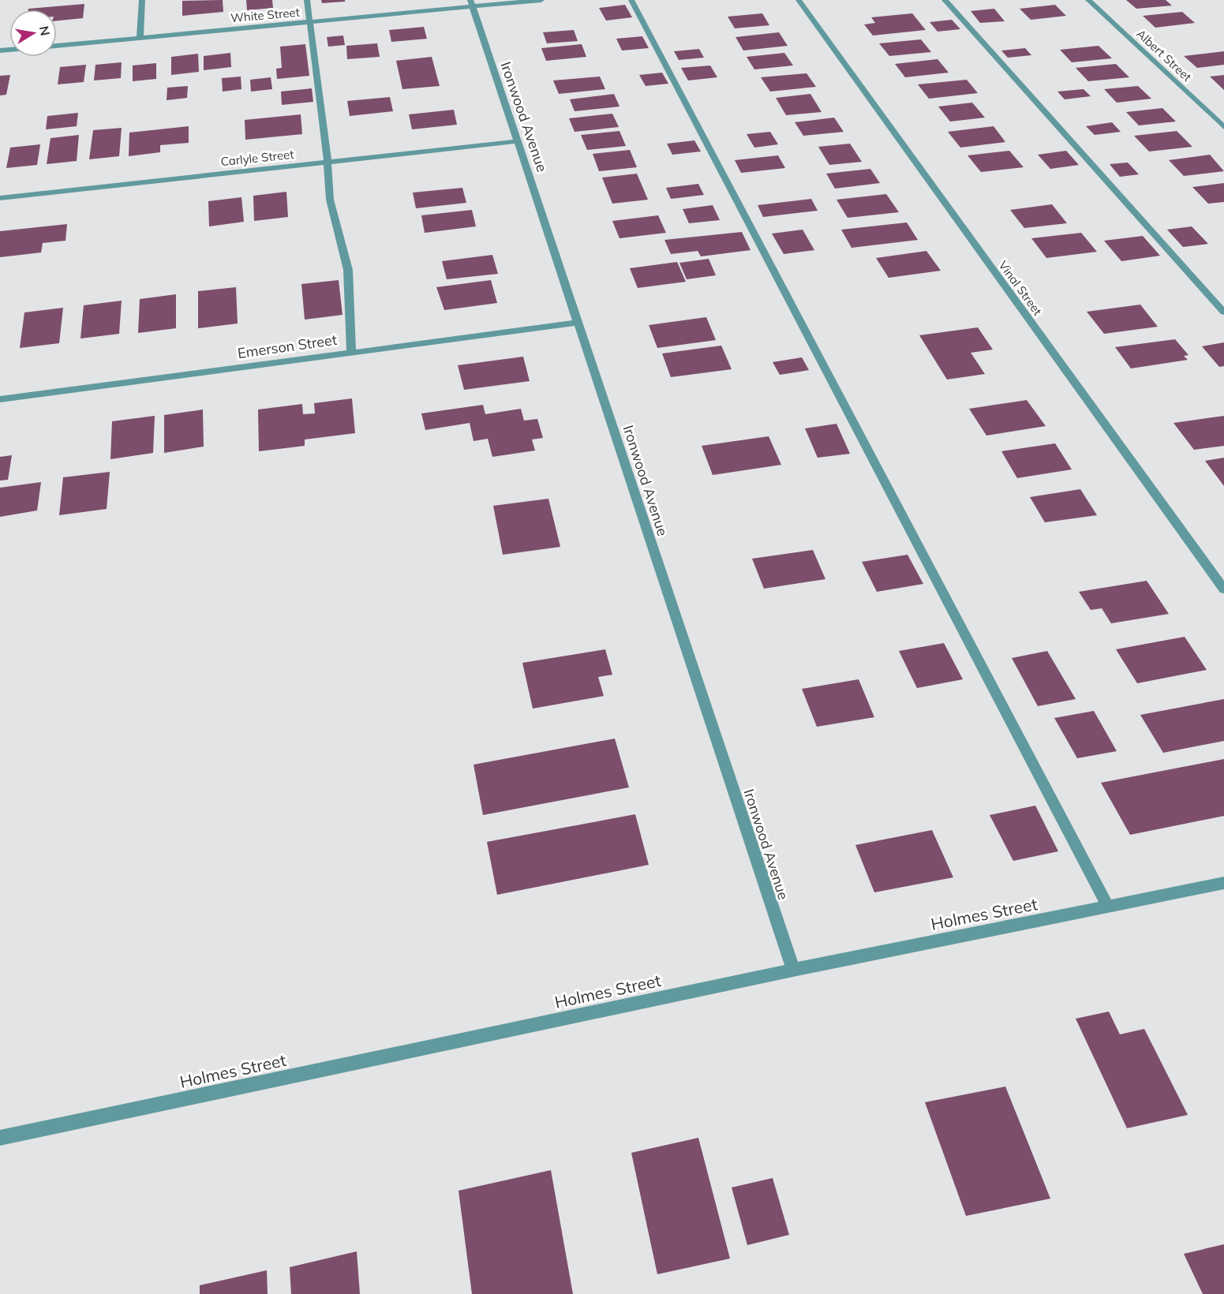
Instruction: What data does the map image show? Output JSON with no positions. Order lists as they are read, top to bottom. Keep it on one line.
{"streets":{"street":["White Street","Albert Street","Ironwood Avenue","Carlyle Street","Vinal Street","Emerson Street","Holmes Street"]},"crossings":[["White Street","Ironwood Avenue"],["Ironwood Avenue","Carlyle Street"],["Ironwood Avenue","Emerson Street"],["Ironwood Avenue","Holmes Street"]],"north":"right"}
